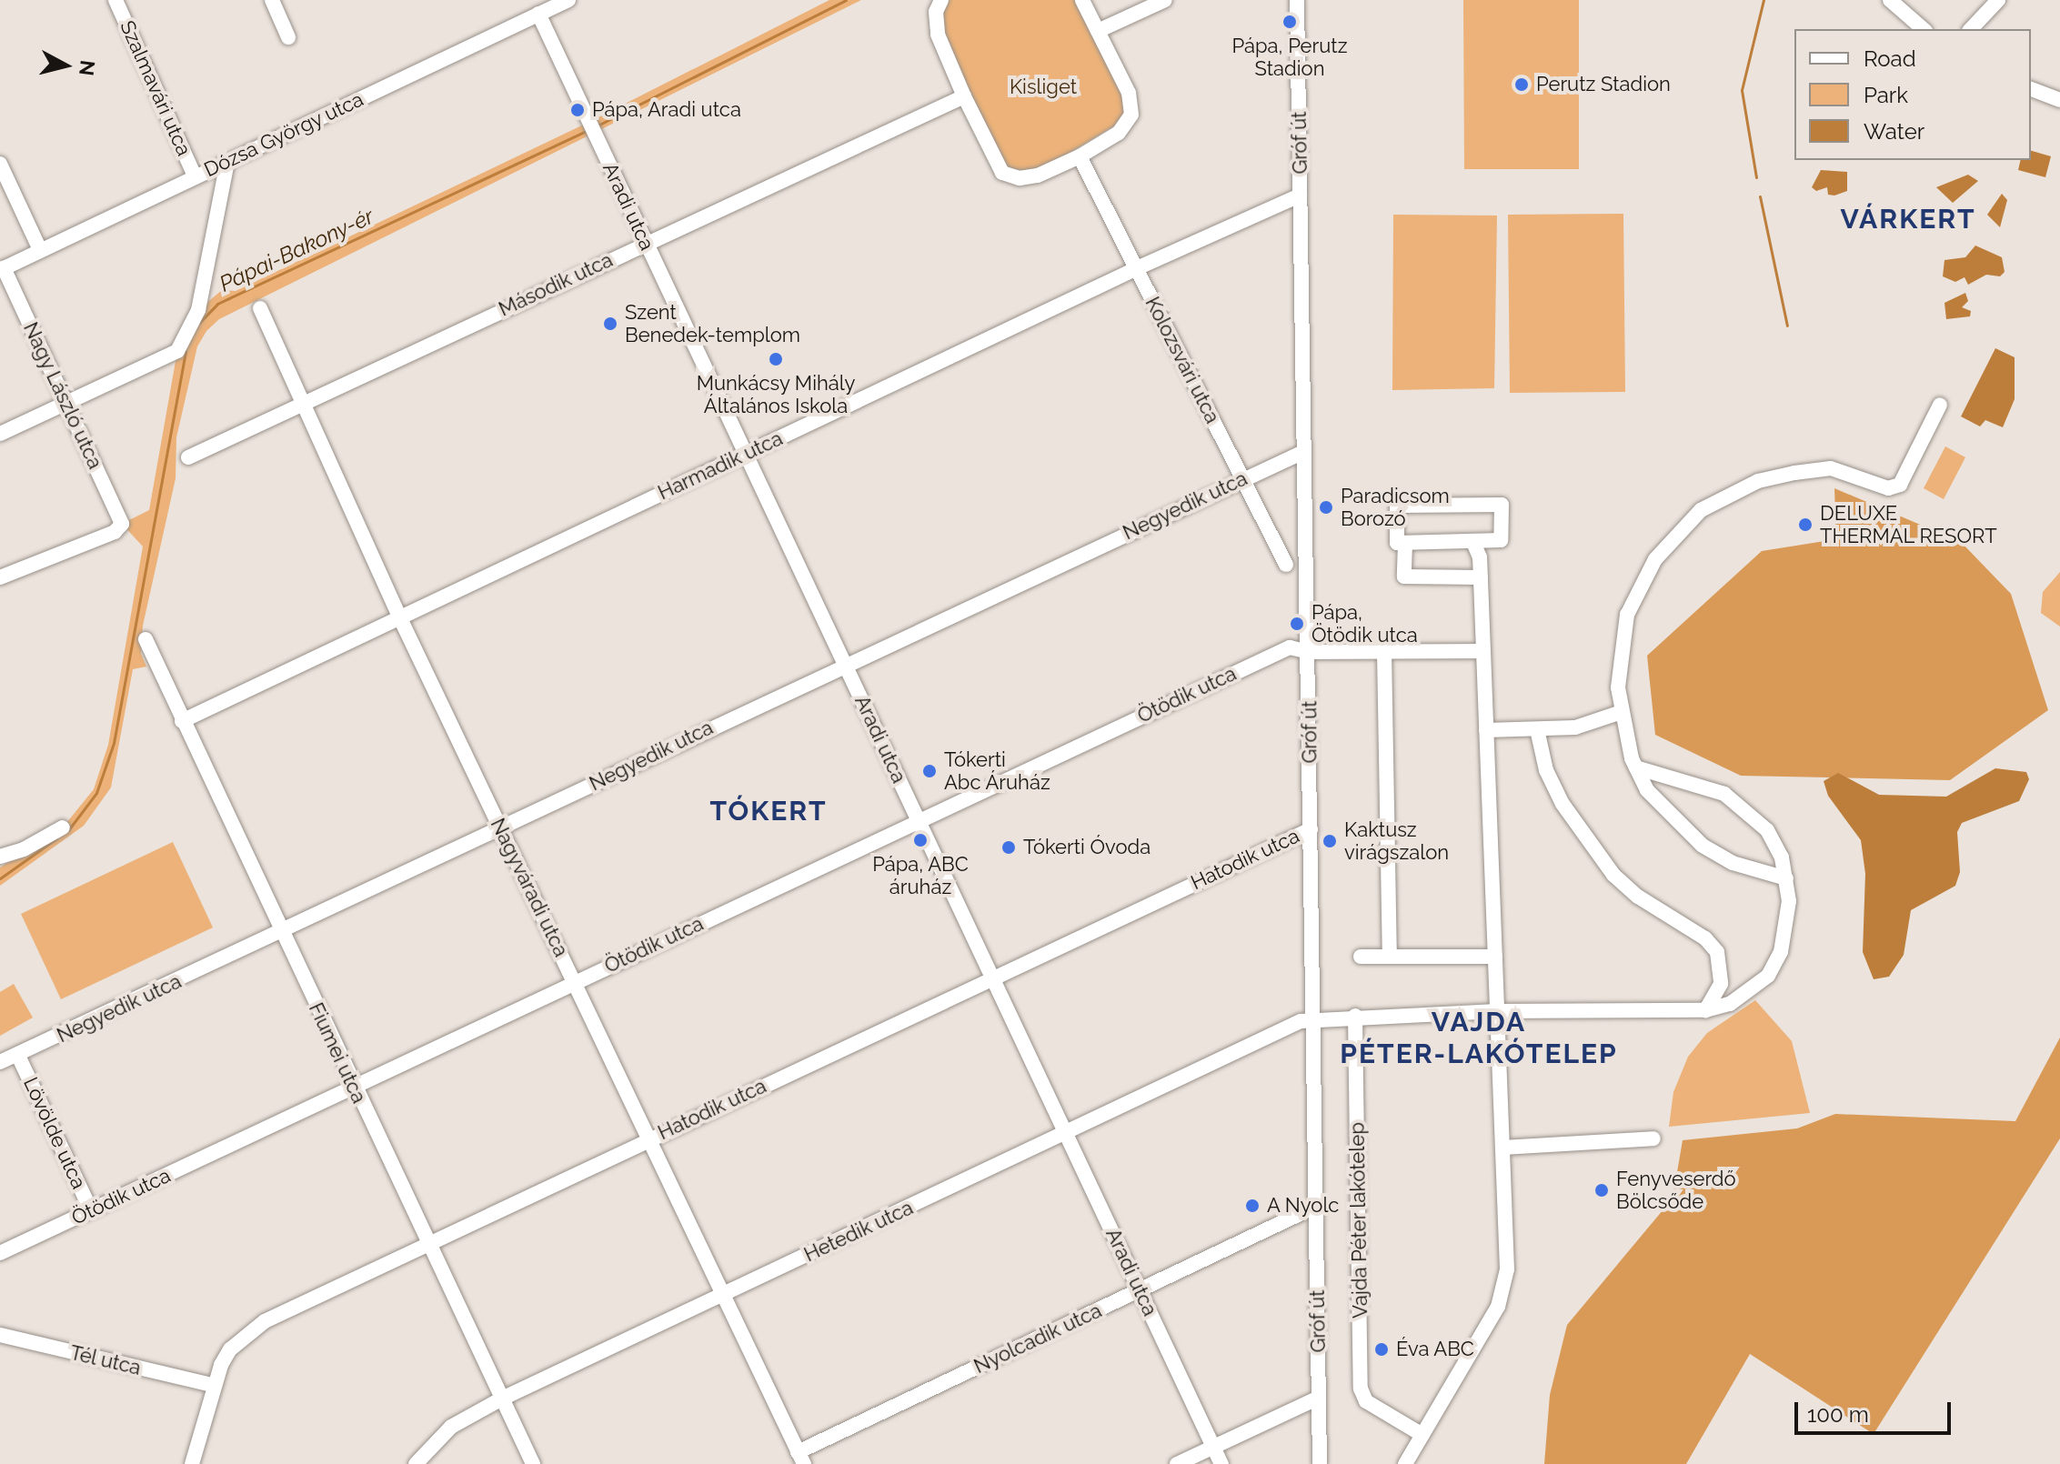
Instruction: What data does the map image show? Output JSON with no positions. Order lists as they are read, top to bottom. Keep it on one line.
{"streets":{"street":["Szalmavári utca","Dózsa György utca","Gróf út","Aradi utca","Második utca","Kolozsvári utca","Nagy László utca","Harmadik utca","Negyedik utca","Ötödik utca","Hatodik utca","Nagyváradi utca","Fiumei utca","Lövölde utca","Vajda Péter lakótelep","Hetedik utca","Nyolcadik utca","Tél utca"]},"crossings":[["Szalmavári utca","Dózsa György utca"],["Dózsa György utca","Aradi utca"],["Dózsa György utca","Nagy László utca"],["Gróf út","Harmadik utca"],["Gróf út","Negyedik utca"],["Gróf út","Ötödik utca"],["Gróf út","Hatodik utca"],["Gróf út","Hetedik utca"],["Gróf út","Nyolcadik utca"],["Aradi utca","Második utca"],["Aradi utca","Harmadik utca"],["Aradi utca","Negyedik utca"],["Aradi utca","Ötödik utca"],["Aradi utca","Hatodik utca"],["Aradi utca","Hetedik utca"],["Aradi utca","Nyolcadik utca"],["Második utca","Nagyváradi utca"],["Kolozsvári utca","Harmadik utca"],["Kolozsvári utca","Negyedik utca"],["Harmadik utca","Nagyváradi utca"],["Harmadik utca","Fiumei utca"],["Negyedik utca","Nagyváradi utca"],["Negyedik utca","Fiumei utca"],["Negyedik utca","Lövölde utca"],["Ötödik utca","Nagyváradi utca"],["Ötödik utca","Fiumei utca"],["Ötödik utca","Lövölde utca"],["Hatodik utca","Nagyváradi utca"],["Hatodik utca","Fiumei utca"],["Hatodik utca","Tél utca"],["Nagyváradi utca","Hetedik utca"],["Nagyváradi utca","Nyolcadik utca"],["Fiumei utca","Hetedik utca"]],"districts":["VÁRKERT","TÓKERT","VAJDA PÉTER-LAKÓTELEP"],"water":["Pápai-Bakony-ér"],"parks":["Kisliget"],"places":["Pápa, Perutz Stadion","Perutz Stadion","Pápa, Aradi utca","Szent Benedek-templom","Munkácsy Mihály Általános Iskola","Paradicsom Borozó","DELUXE THERMAL RESORT","Pápa, Ötödik utca","Tókerti Abc Áruház","Pápa, ABC áruház","Kaktusz virágszalon","Tókerti Óvoda","Fenyveserdő Bölcsőde","A Nyolc","Éva ABC"],"legend":["Road","Park","Water"],"scale_bar":"100 m","north":"right"}
